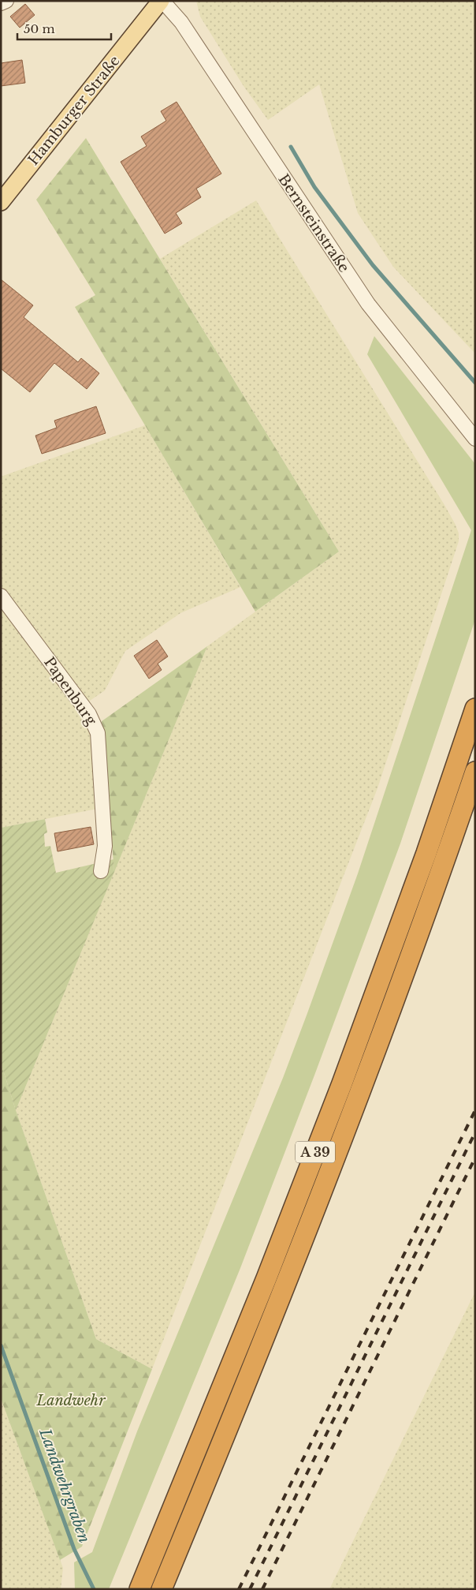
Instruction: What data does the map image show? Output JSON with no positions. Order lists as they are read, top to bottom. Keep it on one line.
{"streets":{"highway":["A 39"],"main road":["Hamburger Straße"],"street":["Bernsteinstraße","Papenburg"]},"crossings":[["Hamburger Straße","Bernsteinstraße"]],"water":["Landwehrgraben"],"parks":["Landwehr"],"scale_bar":"50 m"}
